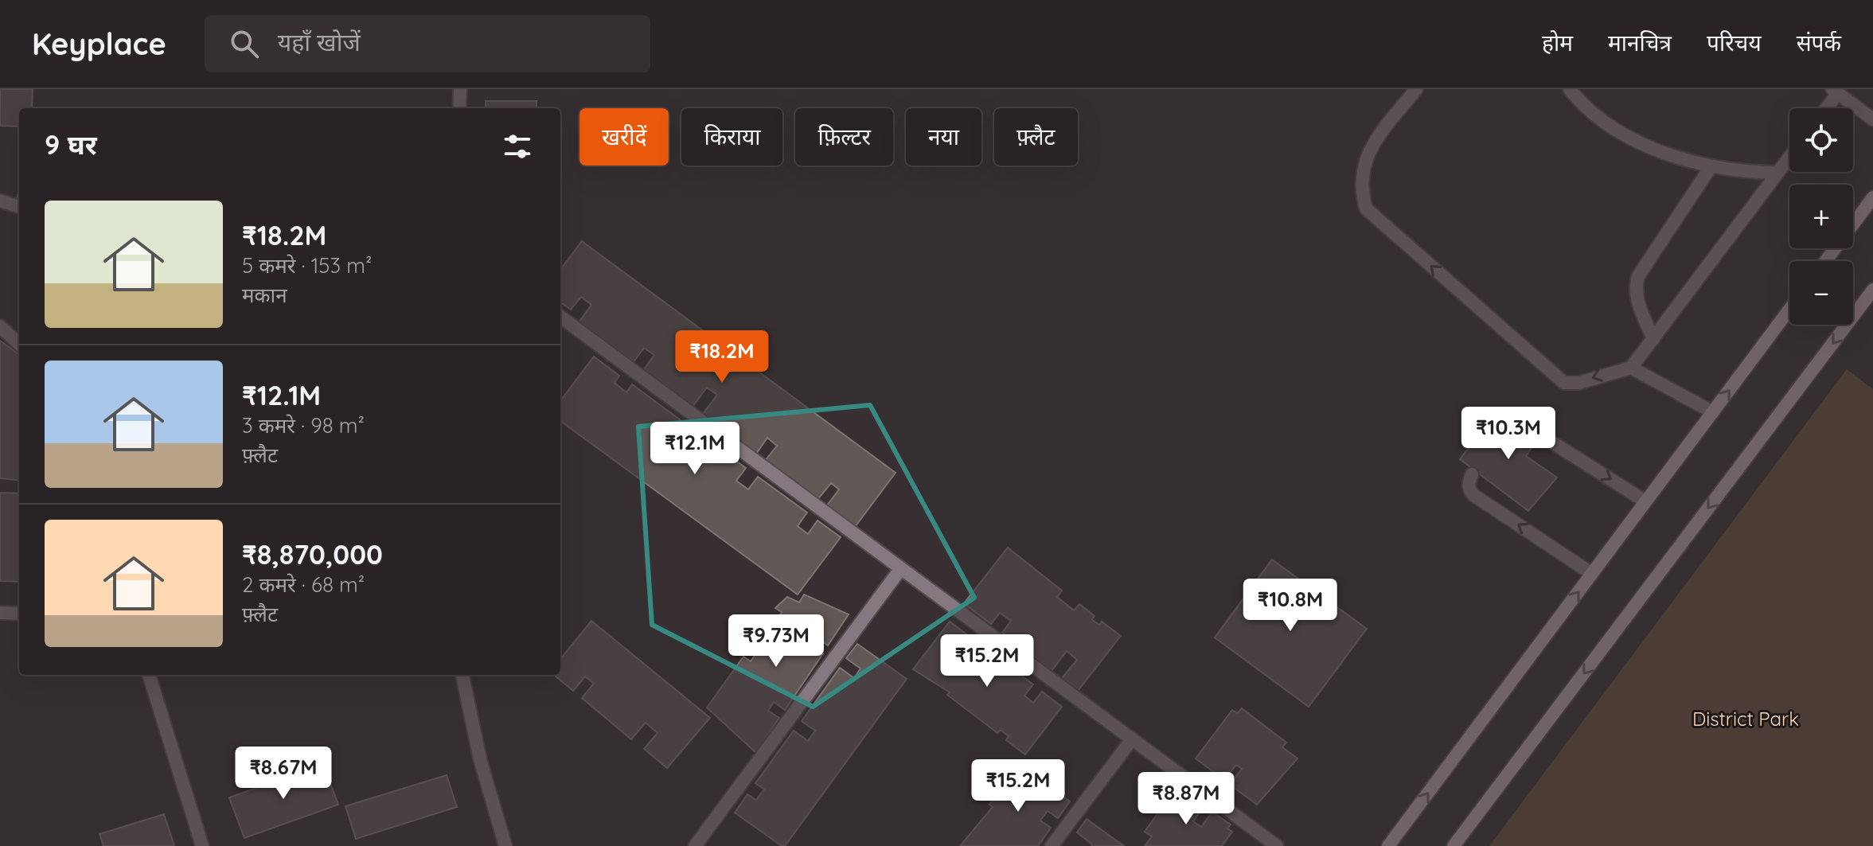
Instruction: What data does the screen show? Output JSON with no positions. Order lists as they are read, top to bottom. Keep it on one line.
{"parks":["District Park"],"page":{"header":"Keyplace","search":"यहाँ खोजें","nav":["होम","मानचित्र","परिचय","संपर्क"],"map_buttons":["+","−"],"chip":["खरीदें","किराया","फ़िल्टर","नया","फ़्लैट"],"heading":"9 घर","list":[{"name":"₹18.2M","note":"5 कमरे · 153 m² · मकान"},{"name":"₹12.1M","note":"3 कमरे · 98 m² · फ़्लैट"},{"name":"₹8,870,000","note":"2 कमरे · 68 m² · फ़्लैट"}],"price":["₹18.2M","₹10.3M","₹12.1M","₹10.8M","₹9.73M","₹15.2M","₹8.67M","₹15.2M","₹8.87M"]}}
